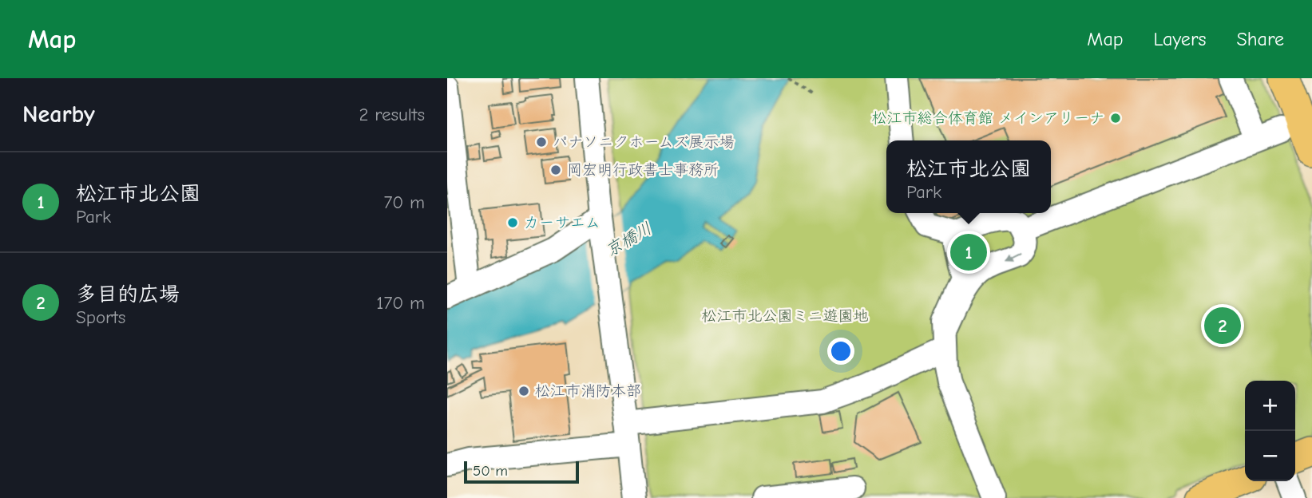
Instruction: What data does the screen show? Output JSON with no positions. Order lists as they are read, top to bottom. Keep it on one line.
{"water":["京橋川"],"parks":["松江市北公園ミニ遊園地"],"places":["松江市総合体育館 メインアリーナ","パナソニクホームズ展示場","岡宏明行政書士事務所","カーサエム","松江市消防本部"],"scale_bar":"50 m","page":{"header":"Map","nav":["Map","Layers","Share"],"heading":["Nearby","2 results"],"popup":["松江市北公園","Park"],"list":[{"mark":"1","name":"松江市北公園","note":"Park","value":"70 m"},{"mark":"2","name":"多目的広場","note":"Sports","value":"170 m"}],"pins":["1","2"],"map_buttons":["+","−"],"scale":"50 m"}}
